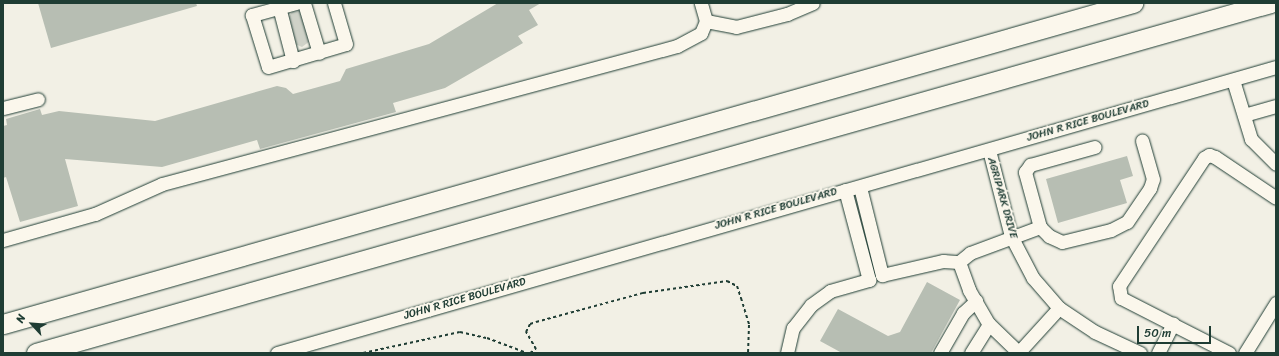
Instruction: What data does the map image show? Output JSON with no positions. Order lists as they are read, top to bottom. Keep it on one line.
{"streets":{"street":["JOHN R RICE BOULEVARD","AGRIPARK DRIVE"]},"crossings":[["JOHN R RICE BOULEVARD","AGRIPARK DRIVE"]],"scale_bar":"50 m","north":"top left"}
